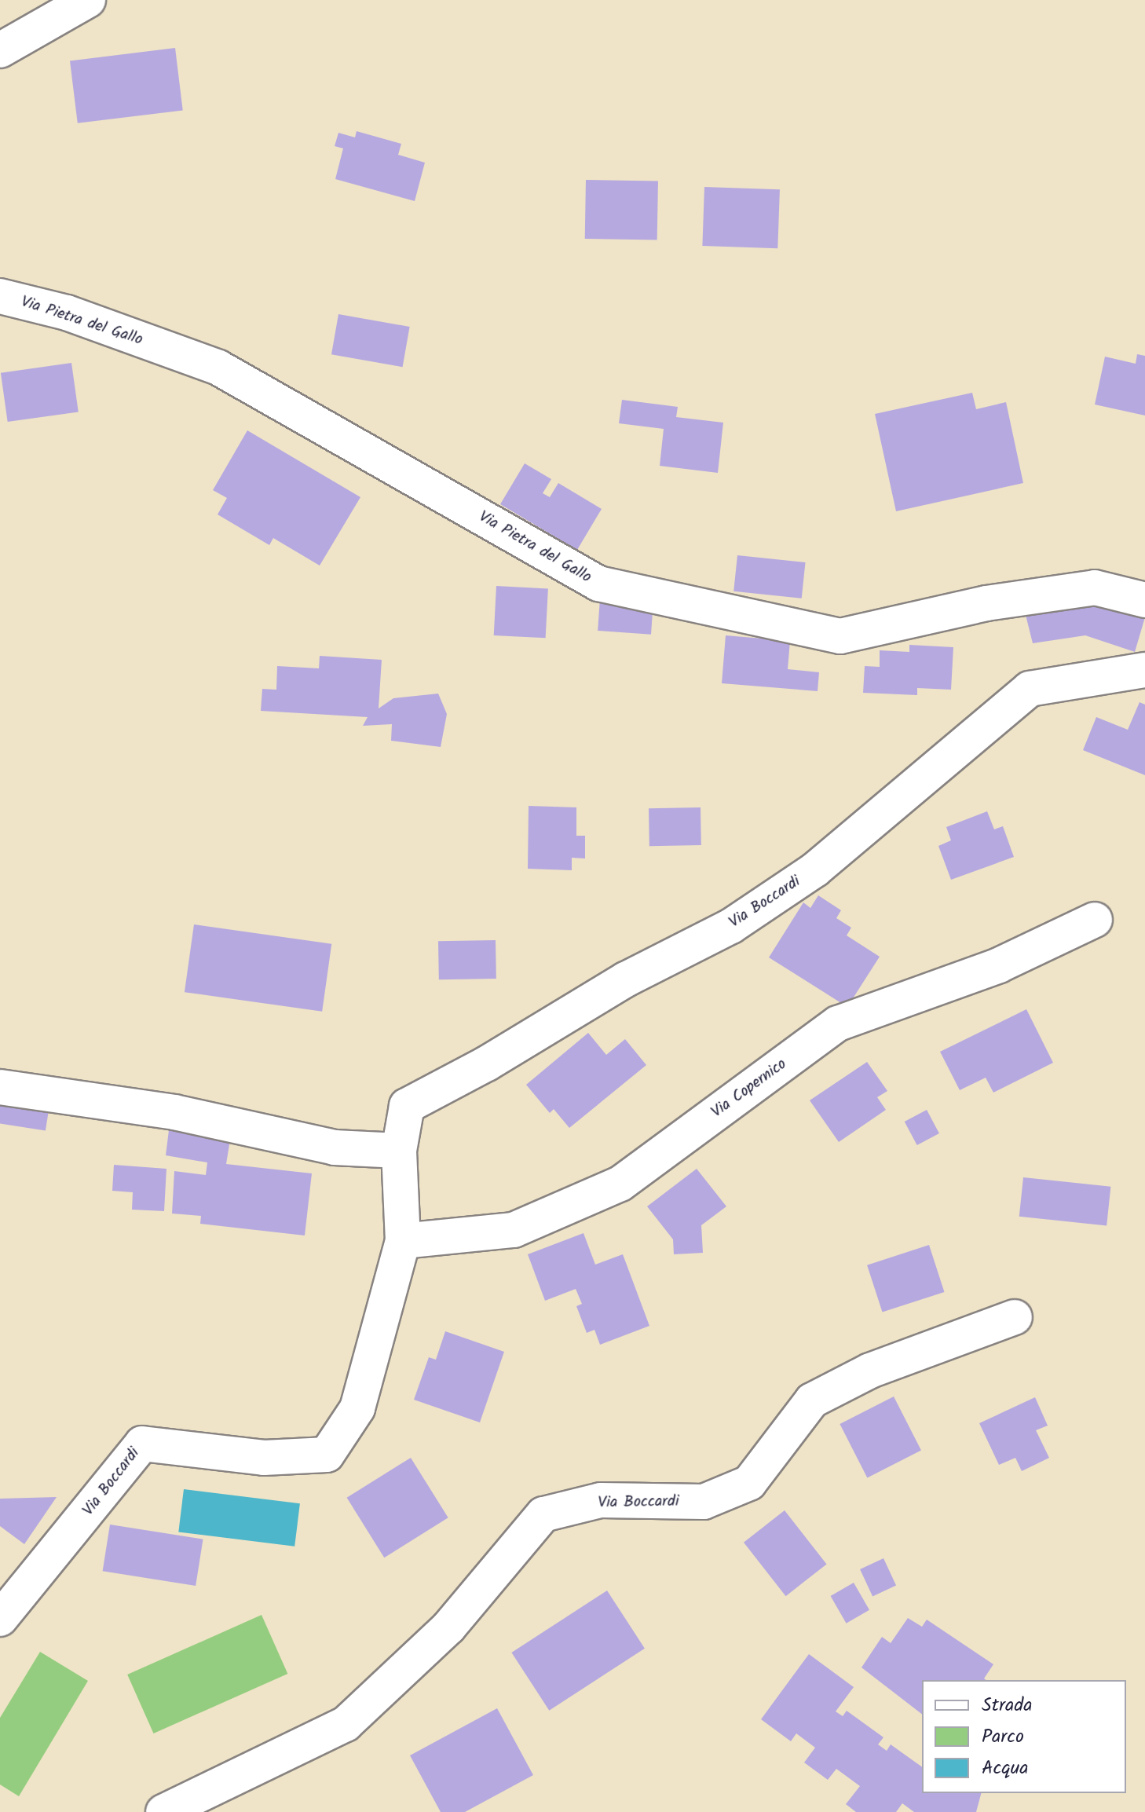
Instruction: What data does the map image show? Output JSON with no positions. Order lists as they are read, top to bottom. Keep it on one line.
{"streets":{"street":["Via Pietra del Gallo","Via Boccardi","Via Copernico"]},"crossings":[["Via Boccardi","Via Copernico"]],"legend":["Strada","Parco","Acqua"]}
